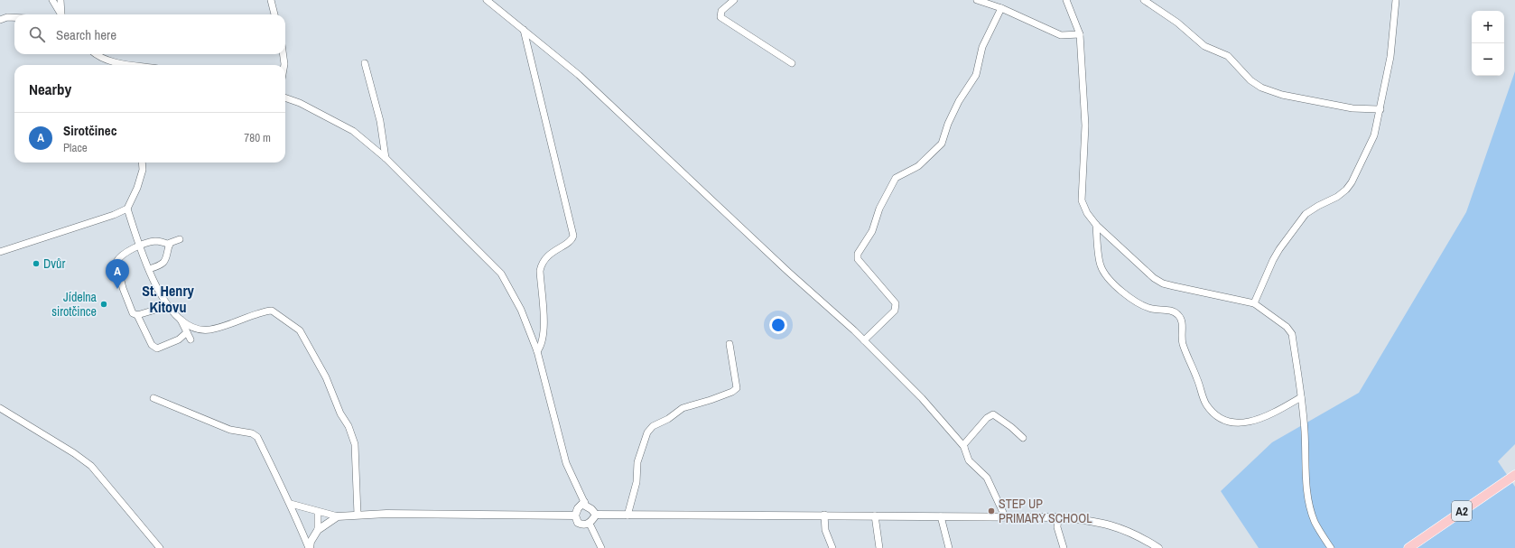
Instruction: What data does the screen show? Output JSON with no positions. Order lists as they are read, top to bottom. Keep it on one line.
{"streets":{"main road":["A2"]},"districts":["St. Henry Kitovu"],"places":["Dvůr","Jídelna sirotčince","STEP UP PRIMARY SCHOOL"],"page":{"map_buttons":["+","−"],"search":"Search here","heading":"Nearby","list":[{"mark":"A","name":"Sirotčinec","note":"Place","value":"780 m"}],"pins":"A"}}
